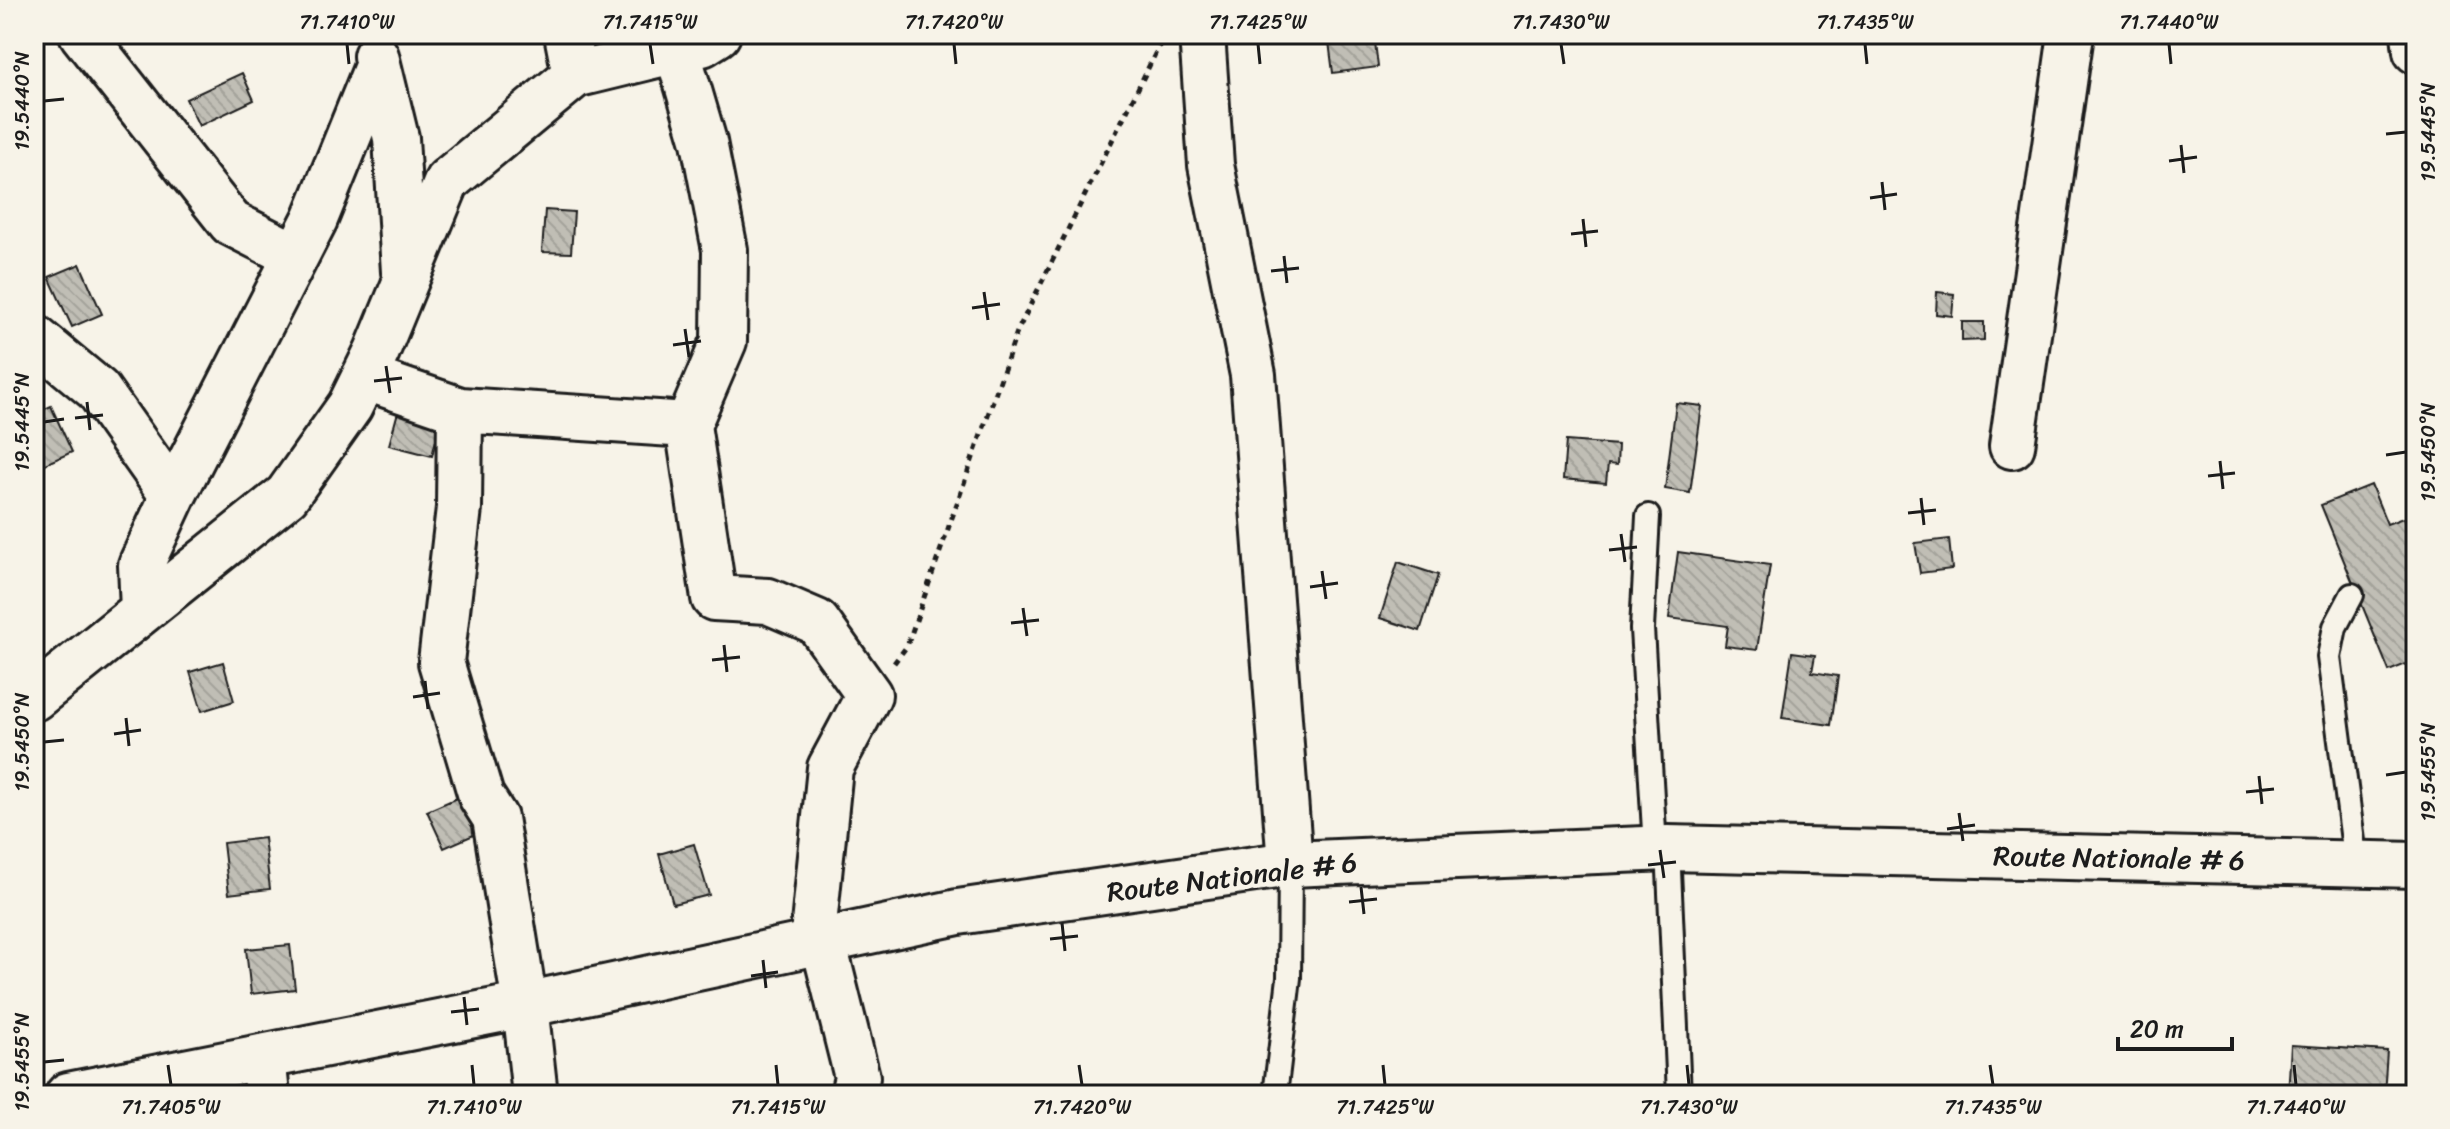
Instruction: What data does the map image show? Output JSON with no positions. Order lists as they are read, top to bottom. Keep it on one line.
{"streets":{"street":["Route Nationale # 6"]},"scale_bar":"20 m","coordinates":["71.7410°W","71.7415°W","71.7420°W","71.7425°W","71.7430°W","71.7435°W","71.7440°W","19.5440°N","19.5445°N","19.5450°N","19.5455°N","71.7405°W"]}
